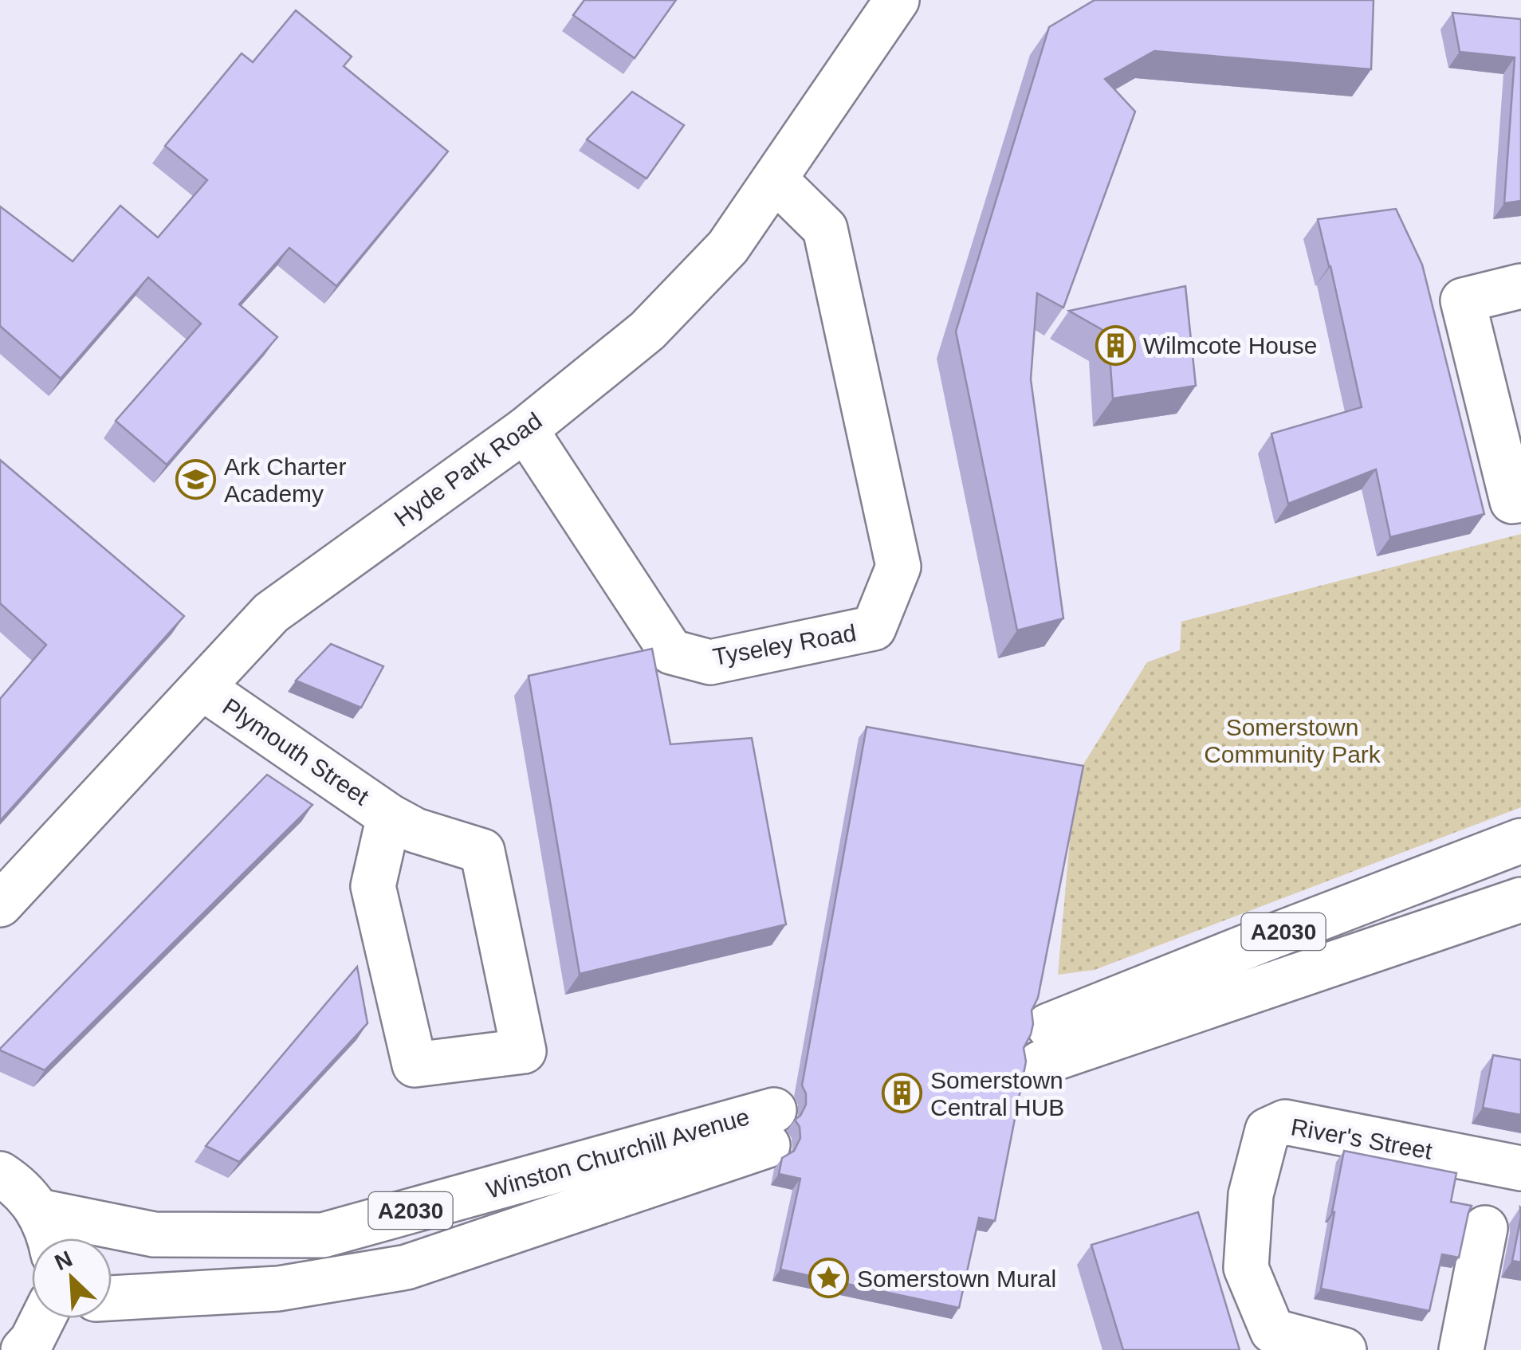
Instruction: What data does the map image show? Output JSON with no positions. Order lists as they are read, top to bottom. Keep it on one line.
{"streets":{"street":["Hyde Park Road","Tyseley Road","Plymouth Street","A2030","River's Street","Winston Churchill Avenue"]},"crossings":[["Hyde Park Road","Tyseley Road"],["Hyde Park Road","Plymouth Street"]],"parks":["Somerstown Community Park"],"places":{"building":["Wilmcote House","Somerstown Central HUB"],"school or university":["Ark Charter Academy"],"place":["Somerstown Mural"]},"north":"top left"}
